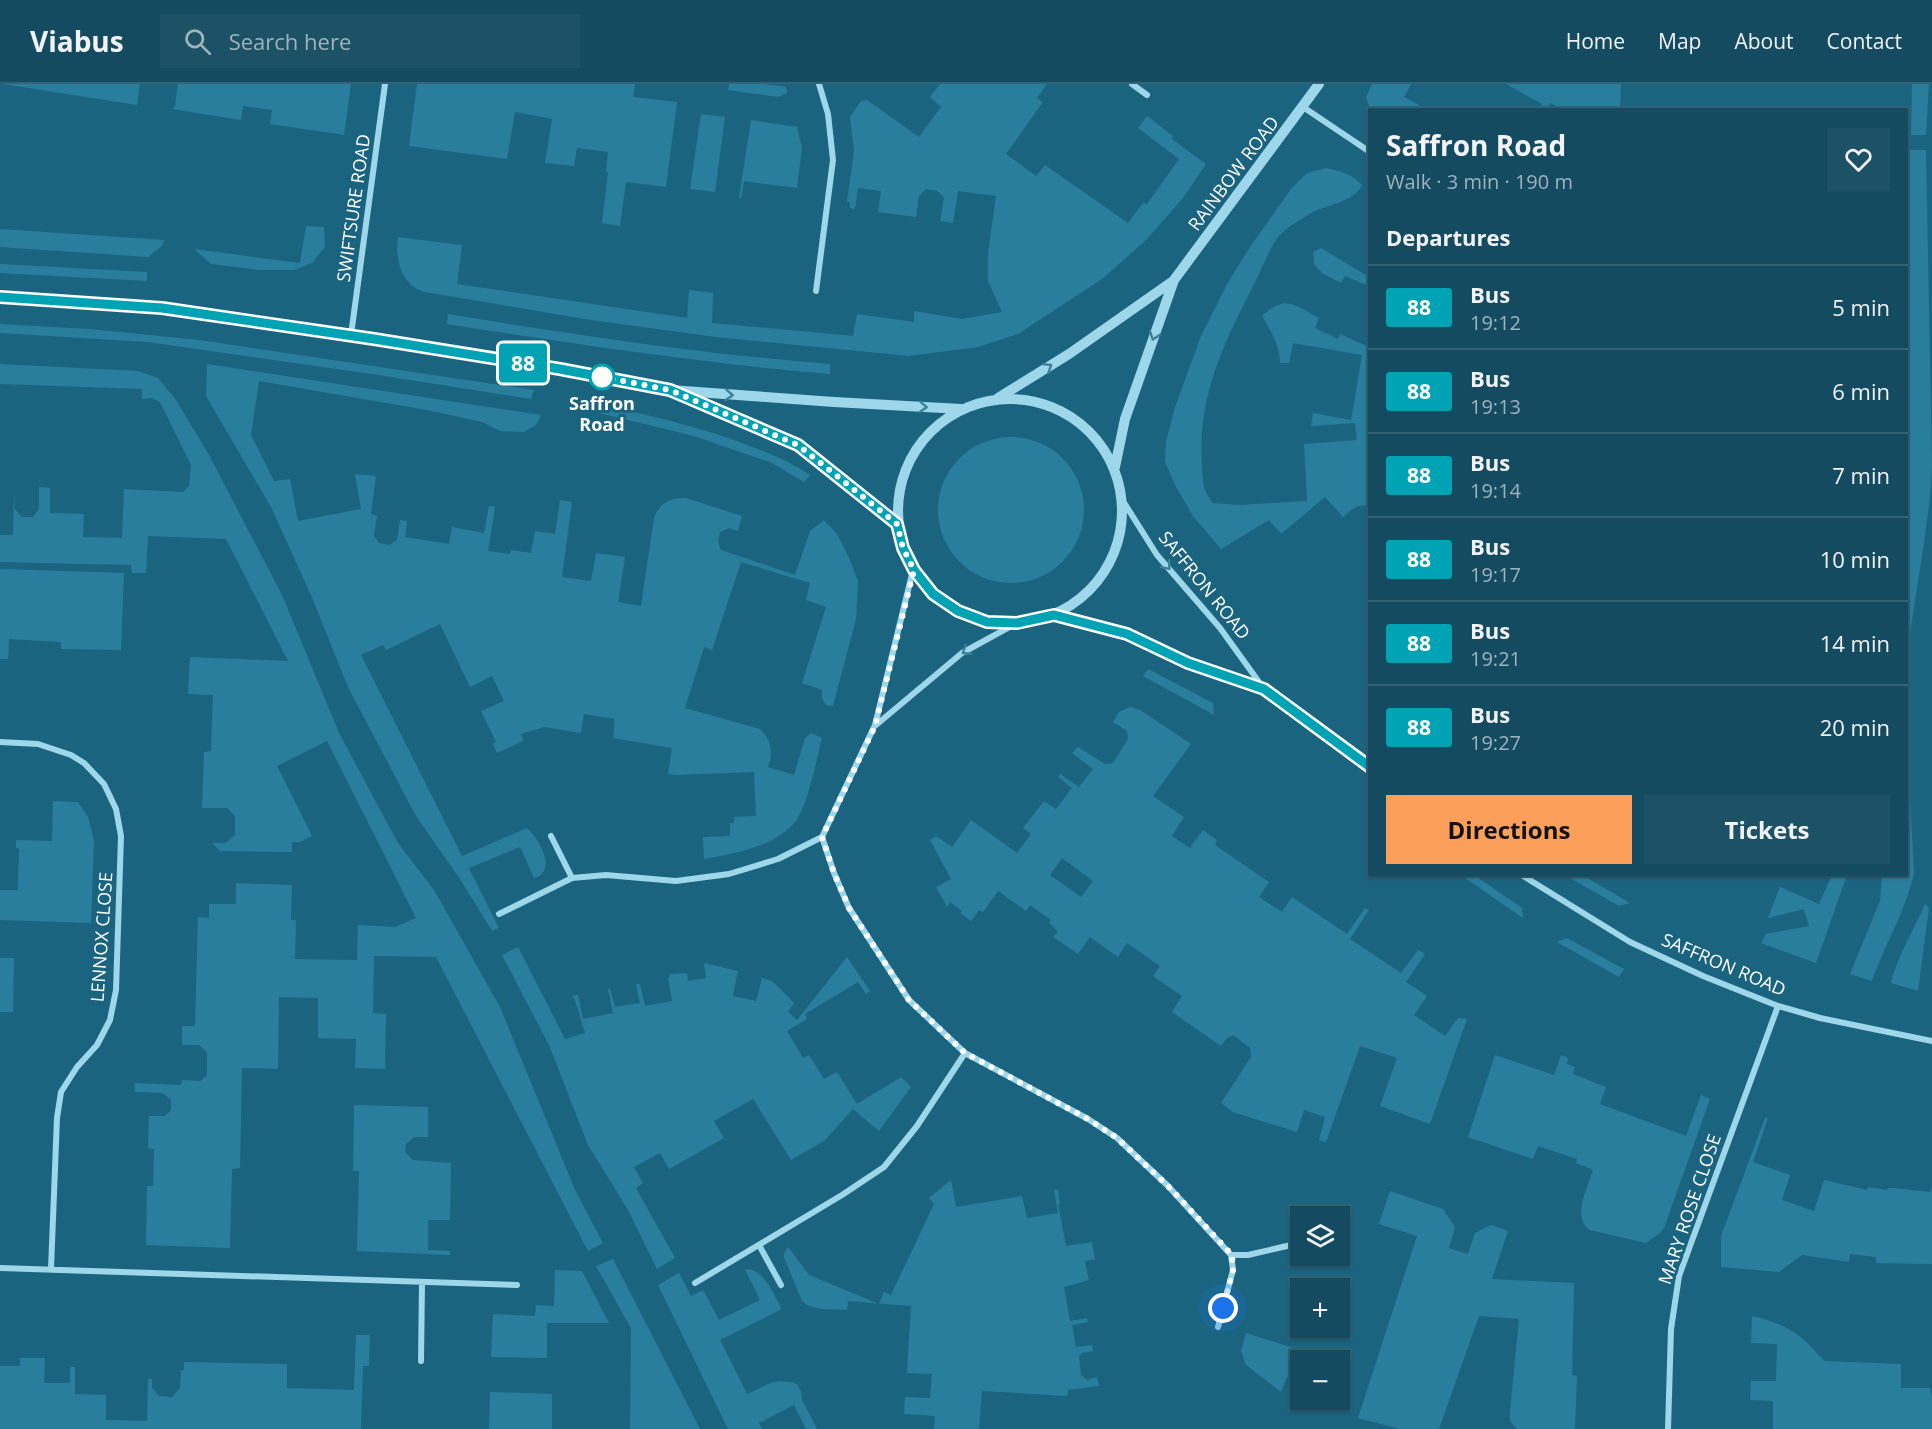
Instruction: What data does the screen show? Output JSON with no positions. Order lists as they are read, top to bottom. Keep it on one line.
{"streets":{"street":["RAINBOW ROAD","SWIFTSURE ROAD","SAFFRON ROAD","LENNOX CLOSE","MARY ROSE CLOSE"]},"crossings":[["RAINBOW ROAD","SAFFRON ROAD"],["SWIFTSURE ROAD","SAFFRON ROAD"],["SAFFRON ROAD","MARY ROSE CLOSE"]],"places":["Saffron Road"],"lines":["bus line 88"],"page":{"header":"Viabus","search":"Search here","nav":["Home","Map","About","Contact"],"on_map":"88","heading":[["Saffron Road","Walk · 3 min · 190 m"],"Departures"],"list":[{"mark":"88","name":"Bus","note":"19:12","value":"5 min"},{"mark":"88","name":"Bus","note":"19:13","value":"6 min"},{"mark":"88","name":"Bus","note":"19:14","value":"7 min"},{"mark":"88","name":"Bus","note":"19:17","value":"10 min"},{"mark":"88","name":"Bus","note":"19:21","value":"14 min"},{"mark":"88","name":"Bus","note":"19:27","value":"20 min"}],"buttons":["Directions","Tickets"],"map_buttons":["+","−"]}}
